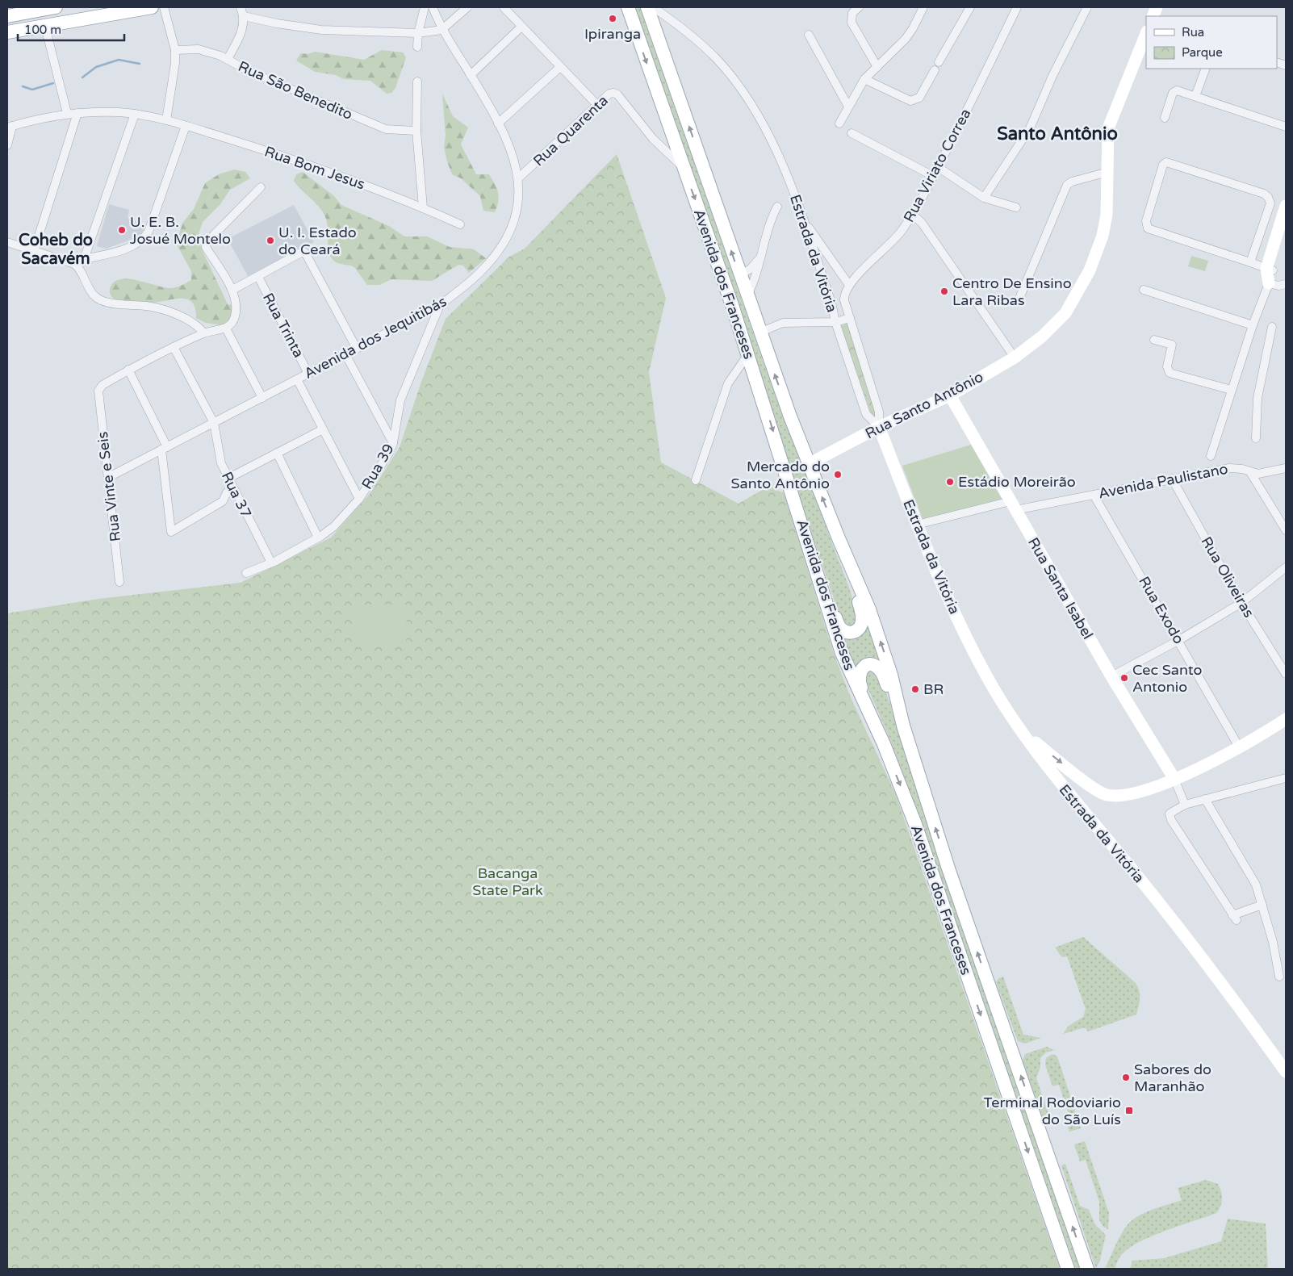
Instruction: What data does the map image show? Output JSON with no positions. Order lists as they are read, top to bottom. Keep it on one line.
{"streets":{"main road":["Avenida dos Franceses"],"street":["Rua São Benedito","Rua Quarenta","Rua Viriato Correa","Rua Bom Jesus","Estrada da Vitória","Rua Trinta","Avenida dos Jequitibás","Rua Santo Antônio","Rua 39","Avenida Paulistano","Rua Vinte e Seis","Rua 37","Rua Oliveiras","Rua Santa Isabel","Rua Exodo"]},"crossings":[["Rua Quarenta","Avenida dos Franceses"],["Rua Quarenta","Avenida dos Jequitibás"],["Estrada da Vitória","Rua Santo Antônio"],["Estrada da Vitória","Avenida Paulistano"],["Avenida dos Franceses","Rua Santo Antônio"],["Rua Trinta","Avenida dos Jequitibás"],["Avenida dos Jequitibás","Rua 39"],["Avenida dos Jequitibás","Rua Vinte e Seis"],["Avenida dos Jequitibás","Rua 37"],["Rua Santo Antônio","Rua Santa Isabel"],["Rua 39","Rua 37"],["Avenida Paulistano","Rua Oliveiras"],["Avenida Paulistano","Rua Santa Isabel"],["Avenida Paulistano","Rua Exodo"]],"districts":["Santo Antônio","Coheb do Sacavém"],"parks":["Bacanga State Park"],"places":{"other":["Ipiranga","U. E. B. Josué Montelo","U. I. Estado do Ceará","Centro De Ensino Lara Ribas","Mercado do Santo Antônio","Estádio Moreirão","Cec Santo Antonio","BR","Sabores do Maranhão"],"transit":["Terminal Rodoviario do São Luís"]},"legend":["Rua","Parque"],"scale_bar":"100 m"}
